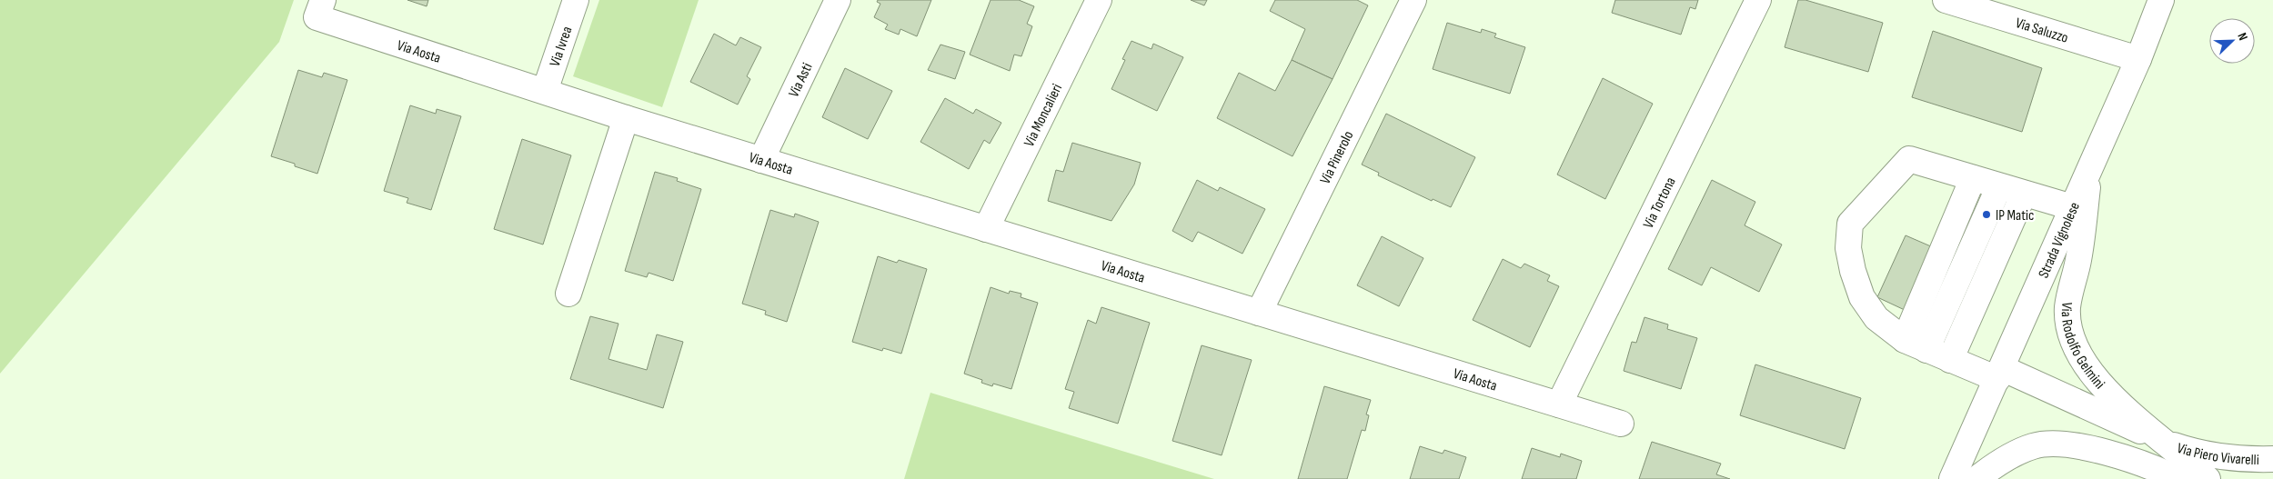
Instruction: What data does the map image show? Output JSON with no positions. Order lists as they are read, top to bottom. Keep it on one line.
{"streets":{"street":["Via Saluzzo","Via Ivrea","Via Aosta","Via Asti","Via Moncalieri","Via Pinerolo","Via Tortona","Strada Vignolese","Via Rodolfo Gelmini","Via Piero Vivarelli"]},"crossings":[["Via Saluzzo","Strada Vignolese"],["Via Ivrea","Via Aosta"],["Via Aosta","Via Asti"],["Via Aosta","Via Moncalieri"],["Via Aosta","Via Pinerolo"],["Via Aosta","Via Tortona"],["Strada Vignolese","Via Rodolfo Gelmini"],["Via Rodolfo Gelmini","Via Piero Vivarelli"]],"places":["IP Matic"],"north":"top right"}
